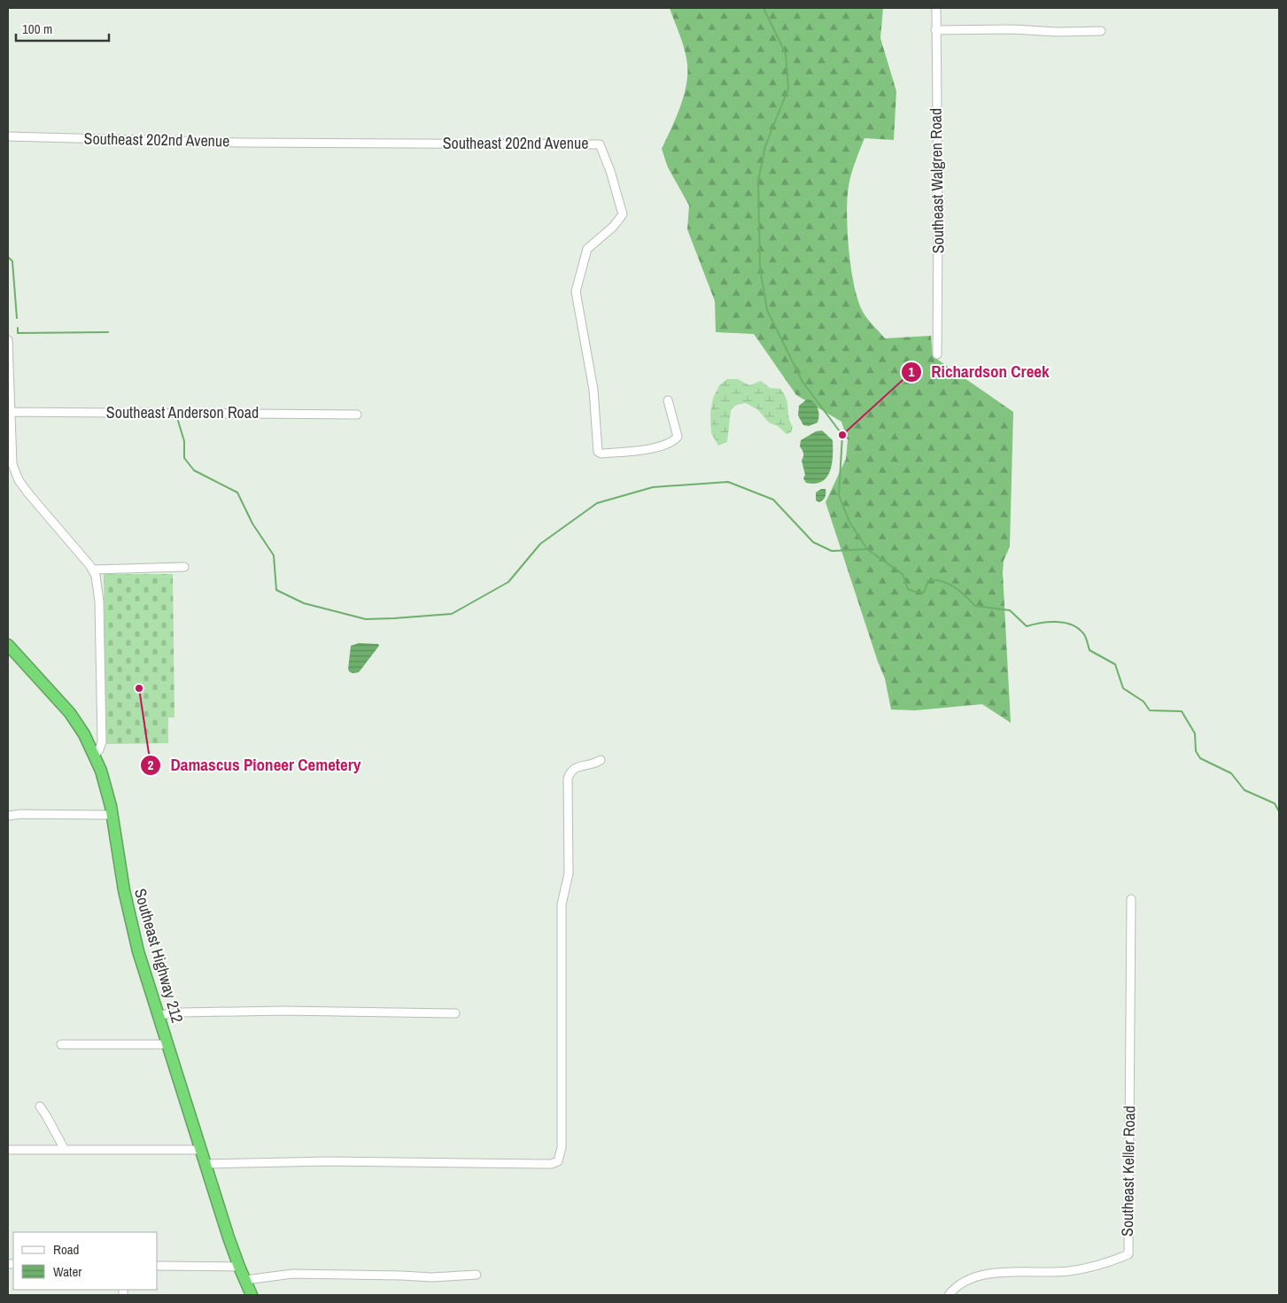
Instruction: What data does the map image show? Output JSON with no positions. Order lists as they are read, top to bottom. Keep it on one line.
{"streets":{"highway":["Southeast Highway 212"],"street":["Southeast 202nd Avenue","Southeast Walgren Road","Southeast Anderson Road","Southeast Keller Road"]},"places":["Richardson Creek","Damascus Pioneer Cemetery"],"legend":["Road","Water"],"scale_bar":"100 m"}
